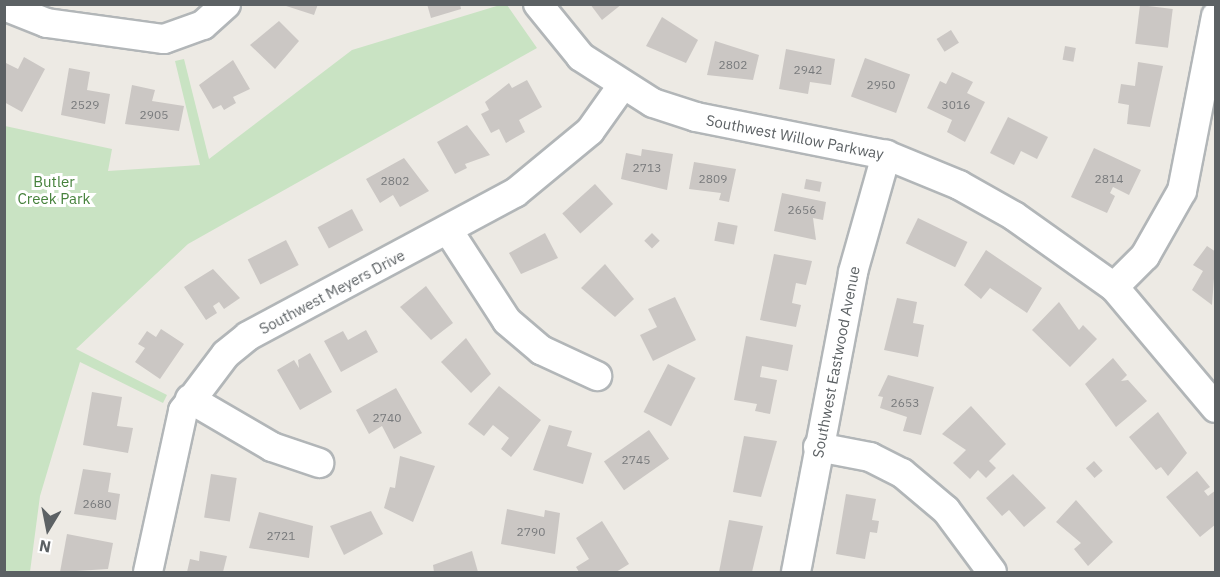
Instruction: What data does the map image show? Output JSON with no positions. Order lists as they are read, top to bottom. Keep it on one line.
{"streets":{"street":["Southwest Willow Parkway","Southwest Meyers Drive","Southwest Eastwood Avenue"]},"crossings":[["Southwest Willow Parkway","Southwest Meyers Drive"],["Southwest Willow Parkway","Southwest Eastwood Avenue"]],"parks":["Butler Creek Park"],"house_numbers":["2802","2942","2950","2529","3016","2905","2713","2809","2814","2802","2656","2653","2740","2745","2680","2790","2721"],"north":"bottom"}
